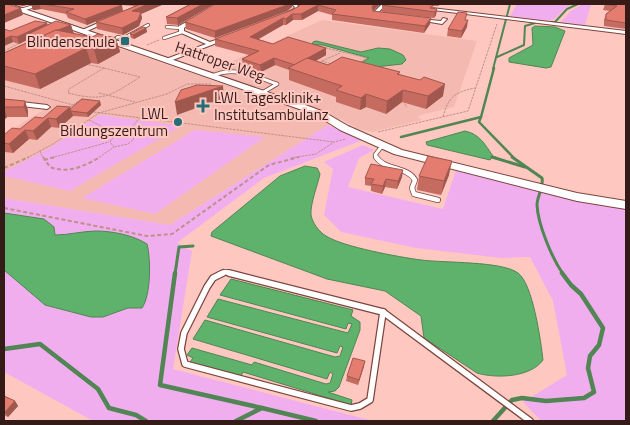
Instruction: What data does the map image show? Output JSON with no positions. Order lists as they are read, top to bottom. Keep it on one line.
{"streets":{"main road":["Hattroper Weg"]},"places":{"transit":["Blindenschule"],"health":["LWL Tagesklinik+ Institutsambulanz"],"other":["LWL Bildungszentrum"]}}
